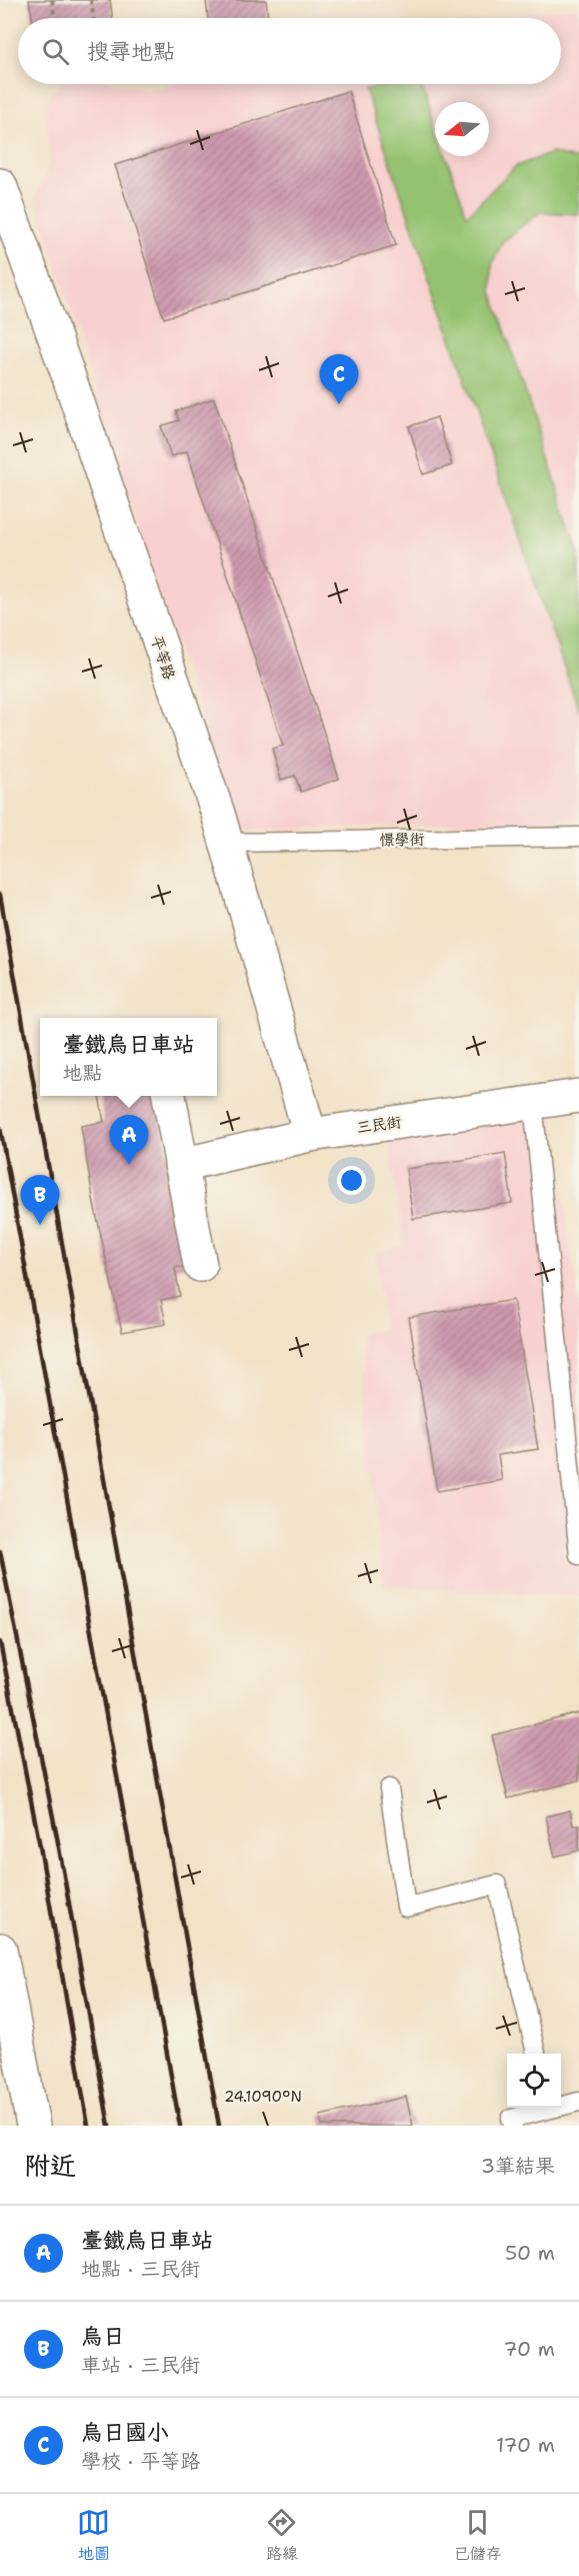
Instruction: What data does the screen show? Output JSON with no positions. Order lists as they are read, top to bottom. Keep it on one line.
{"streets":{"street":["平等路","三民街"],"lane":["憬學街"]},"crossings":[["平等路","憬學街"],["平等路","三民街"]],"north":"left","page":{"search":"搜尋地點","pins":["C","A","B"],"popup":["臺鐵烏日車站","地點"],"heading":["附近","3筆結果"],"list":[{"mark":"A","name":"臺鐵烏日車站","note":"地點 · 三民街","value":"50 m"},{"mark":"B","name":"烏日","note":"車站 · 三民街","value":"70 m"},{"mark":"C","name":"烏日國小","note":"學校 · 平等路","value":"170 m"}],"nav":["地圖","路線","已儲存"]},"coordinates":["24.1090°N"]}
